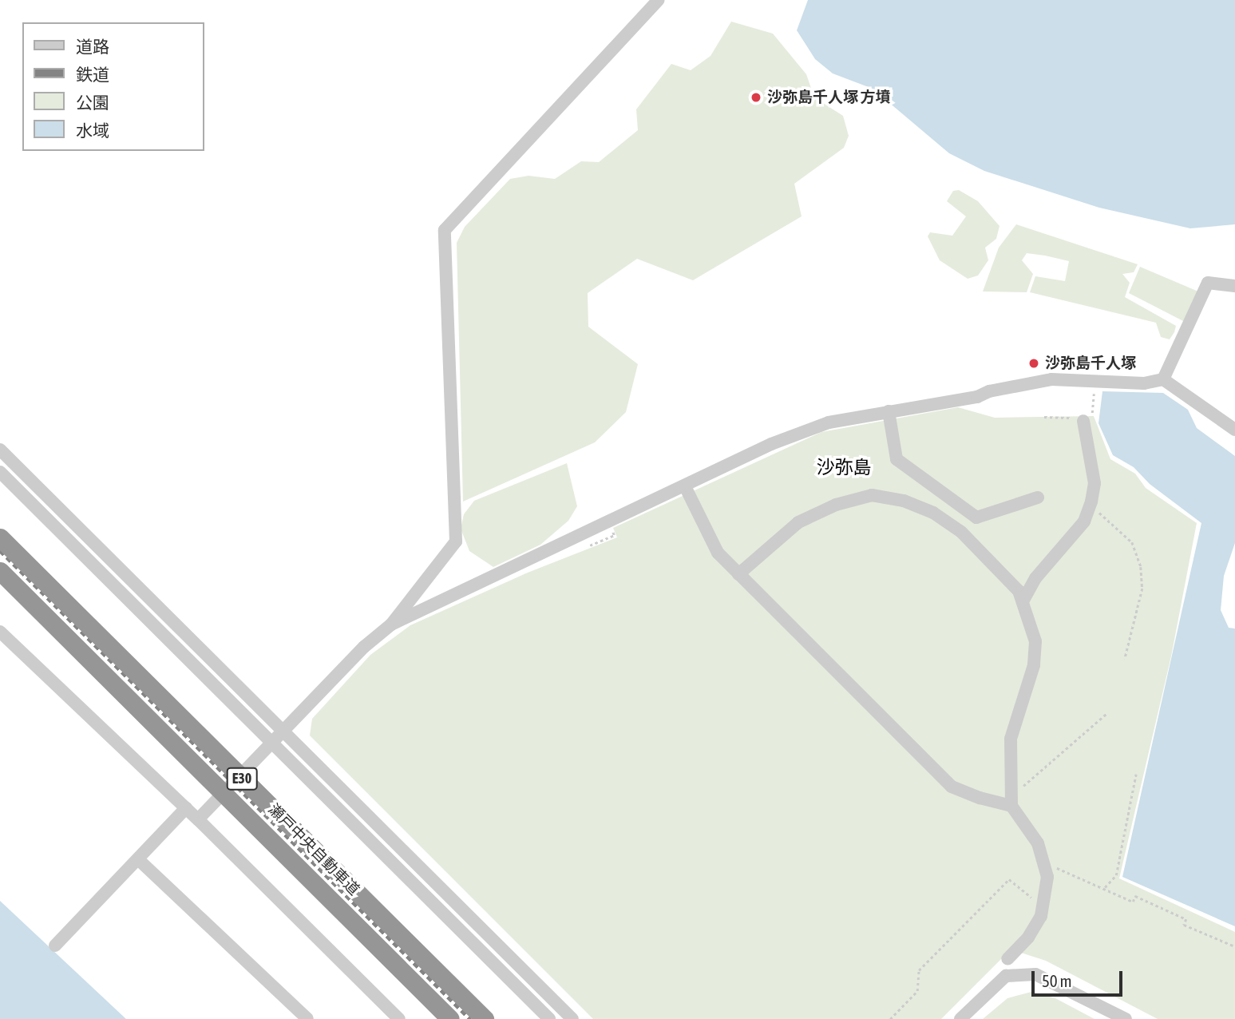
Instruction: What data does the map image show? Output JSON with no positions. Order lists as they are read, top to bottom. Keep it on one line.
{"streets":{"highway":["E30","瀬戸中央自動車道"]},"districts":["沙弥島"],"places":["沙弥島千人塚 方墳","沙弥島千人塚"],"legend":["道路","鉄道","公園","水域"],"scale_bar":"50 m"}
